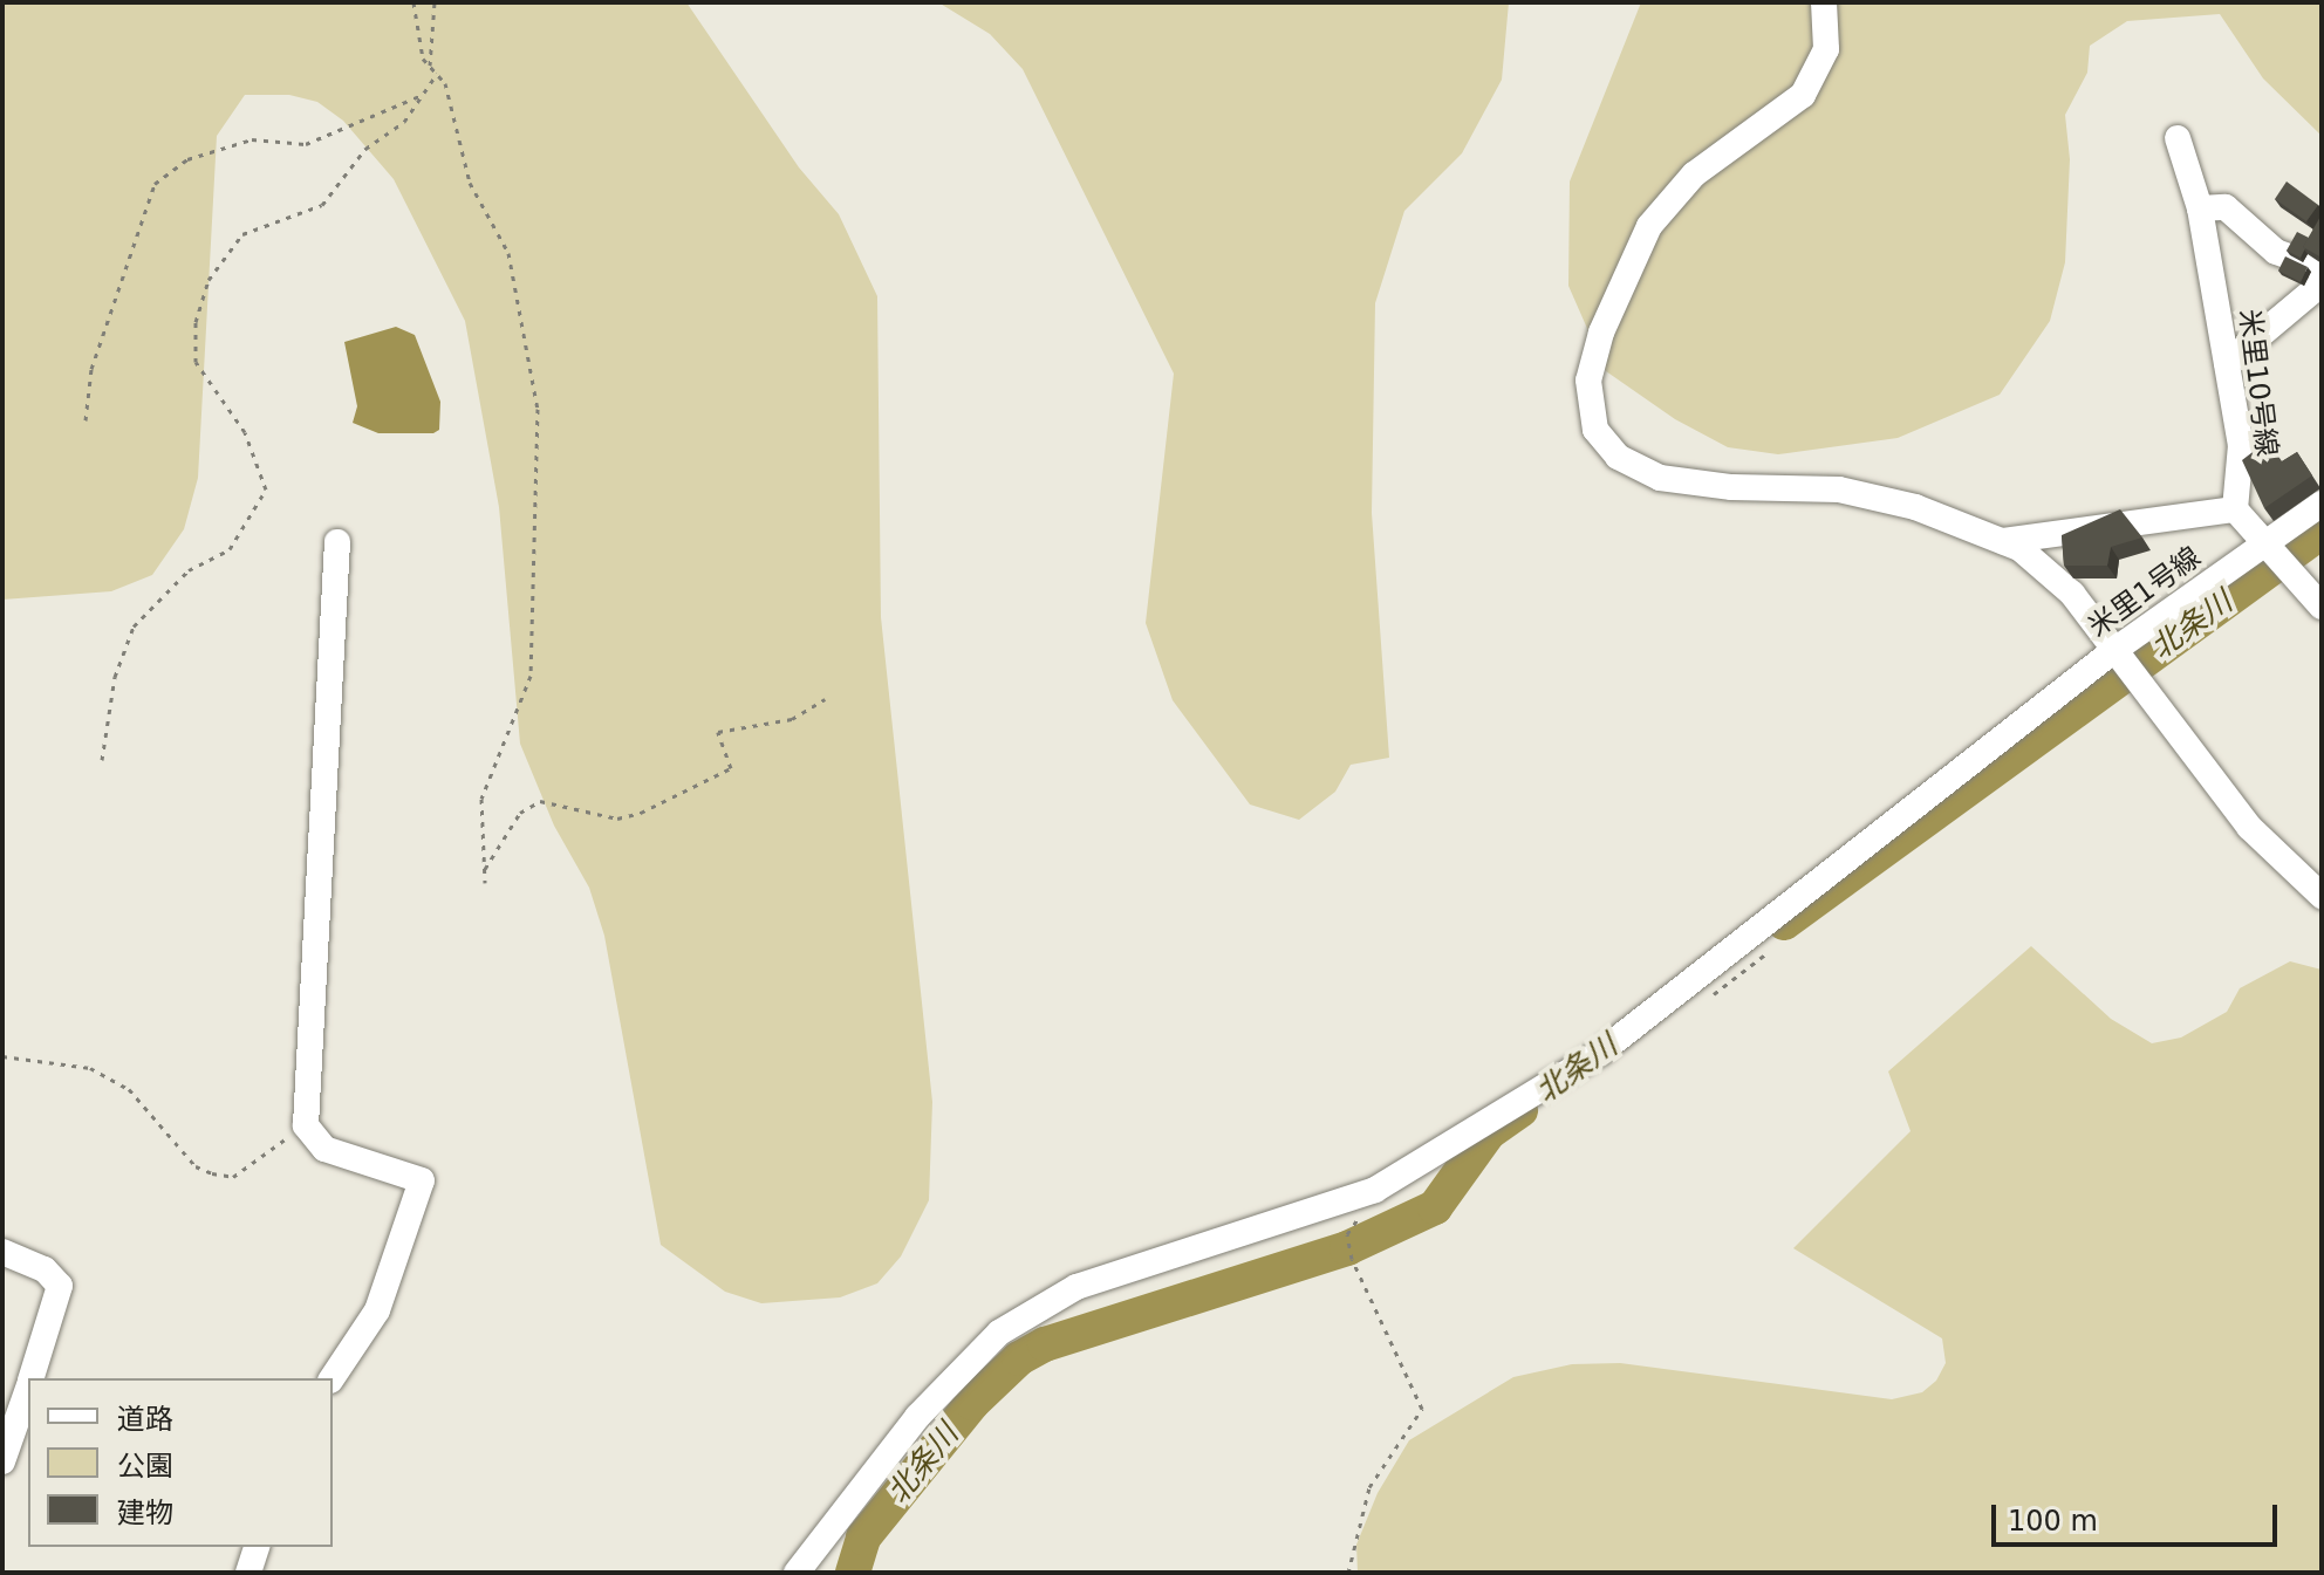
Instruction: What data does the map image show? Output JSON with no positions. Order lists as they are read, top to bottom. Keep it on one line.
{"streets":{"street":["米里10号線","米里1号線"]},"water":["北条川"],"legend":["道路","公園","建物"],"scale_bar":"100 m"}
